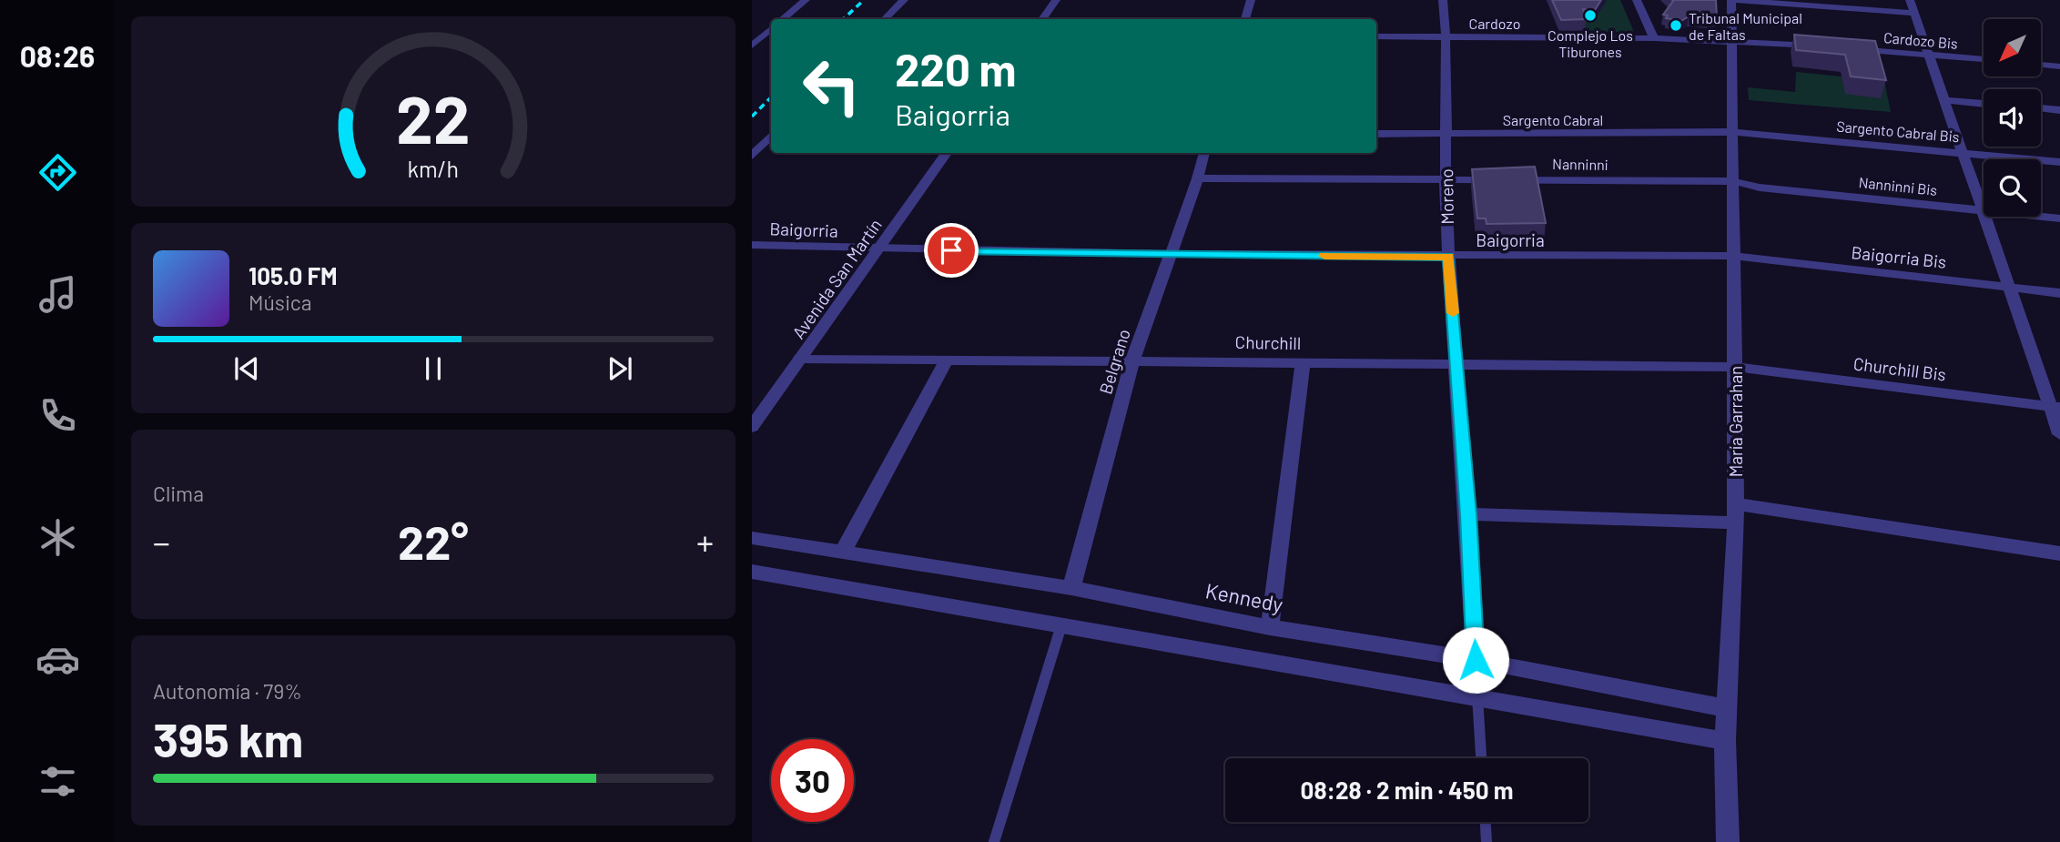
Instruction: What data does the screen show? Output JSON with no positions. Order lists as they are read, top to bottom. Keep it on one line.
{"streets":{"street":["Cardozo","Cardozo Bis","Sargento Cabral","Sargento Cabral Bis","Nanninni","Nanninni Bis","Moreno","Baigorria","Baigorria Bis","Avenida San Martín","Churchill","Belgrano","Churchill Bis","María Garrahan","Kennedy"]},"crossings":[["Cardozo","Moreno"],["Sargento Cabral","Sargento Cabral Bis"],["Sargento Cabral","Moreno"],["Sargento Cabral","María Garrahan"],["Sargento Cabral Bis","María Garrahan"],["Nanninni","Nanninni Bis"],["Nanninni","Moreno"],["Nanninni","Belgrano"],["Nanninni","María Garrahan"],["Nanninni Bis","María Garrahan"],["Moreno","Baigorria"],["Moreno","Churchill"],["Moreno","Kennedy"],["Baigorria","Baigorria Bis"],["Baigorria","Avenida San Martín"],["Baigorria","Belgrano"],["Baigorria","María Garrahan"],["Baigorria Bis","María Garrahan"],["Avenida San Martín","Churchill"],["Churchill","Belgrano"],["Churchill","Churchill Bis"],["Churchill","María Garrahan"],["Belgrano","Kennedy"],["Churchill Bis","María Garrahan"],["María Garrahan","Kennedy"]],"places":["Complejo Los Tiburones","Tribunal Municipal de Faltas"],"north":"bottom left","page":{"tabs":"08:26","turn":["220 m","Baigorria"],"song":["105.0 FM","Música"],"tile":["Clima",["Autonomía · 79%","395 km"]],"heat":["−","22°","+"],"limit":"30","trip":"08:28 · 2 min · 450 m","gauge":["22","km/h"]}}
